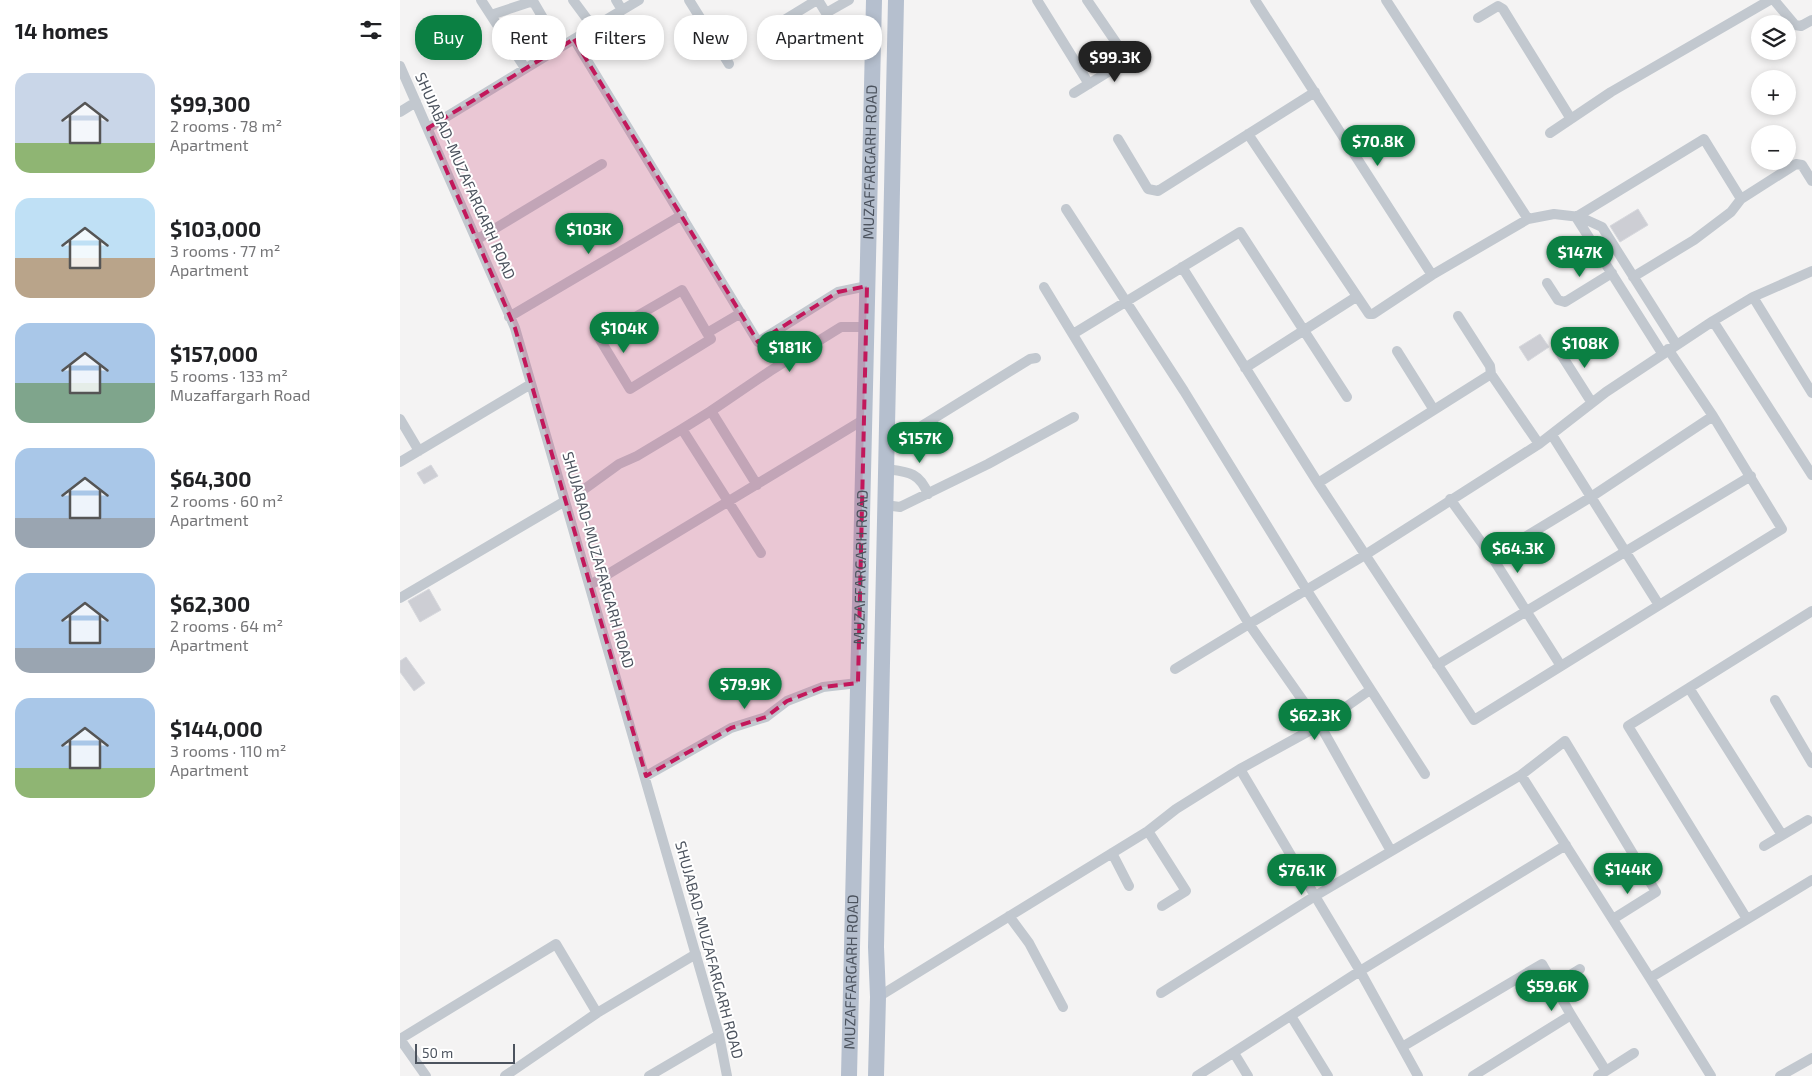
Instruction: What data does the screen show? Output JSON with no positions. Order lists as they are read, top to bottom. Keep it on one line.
{"streets":{"main road":["MUZAFFARGARH ROAD"],"street":["SHUJABAD-MUZAFARGARH ROAD"]},"scale_bar":"50 m","page":{"heading":"14 homes","map_buttons":["+","−"],"chip":["Buy","Rent","Filters","New","Apartment"],"price":["$99.3K","$70.8K","$103K","$147K","$104K","$108K","$181K","$157K","$64.3K","$79.9K","$62.3K","$144K","$76.1K","$59.6K"],"list":[{"name":"$99,300","note":"2 rooms · 78 m² · Apartment"},{"name":"$103,000","note":"3 rooms · 77 m² · Apartment"},{"name":"$157,000","note":"5 rooms · 133 m² · Muzaffargarh Road"},{"name":"$64,300","note":"2 rooms · 60 m² · Apartment"},{"name":"$62,300","note":"2 rooms · 64 m² · Apartment"},{"name":"$144,000","note":"3 rooms · 110 m² · Apartment"}],"scale":"50 m"}}
